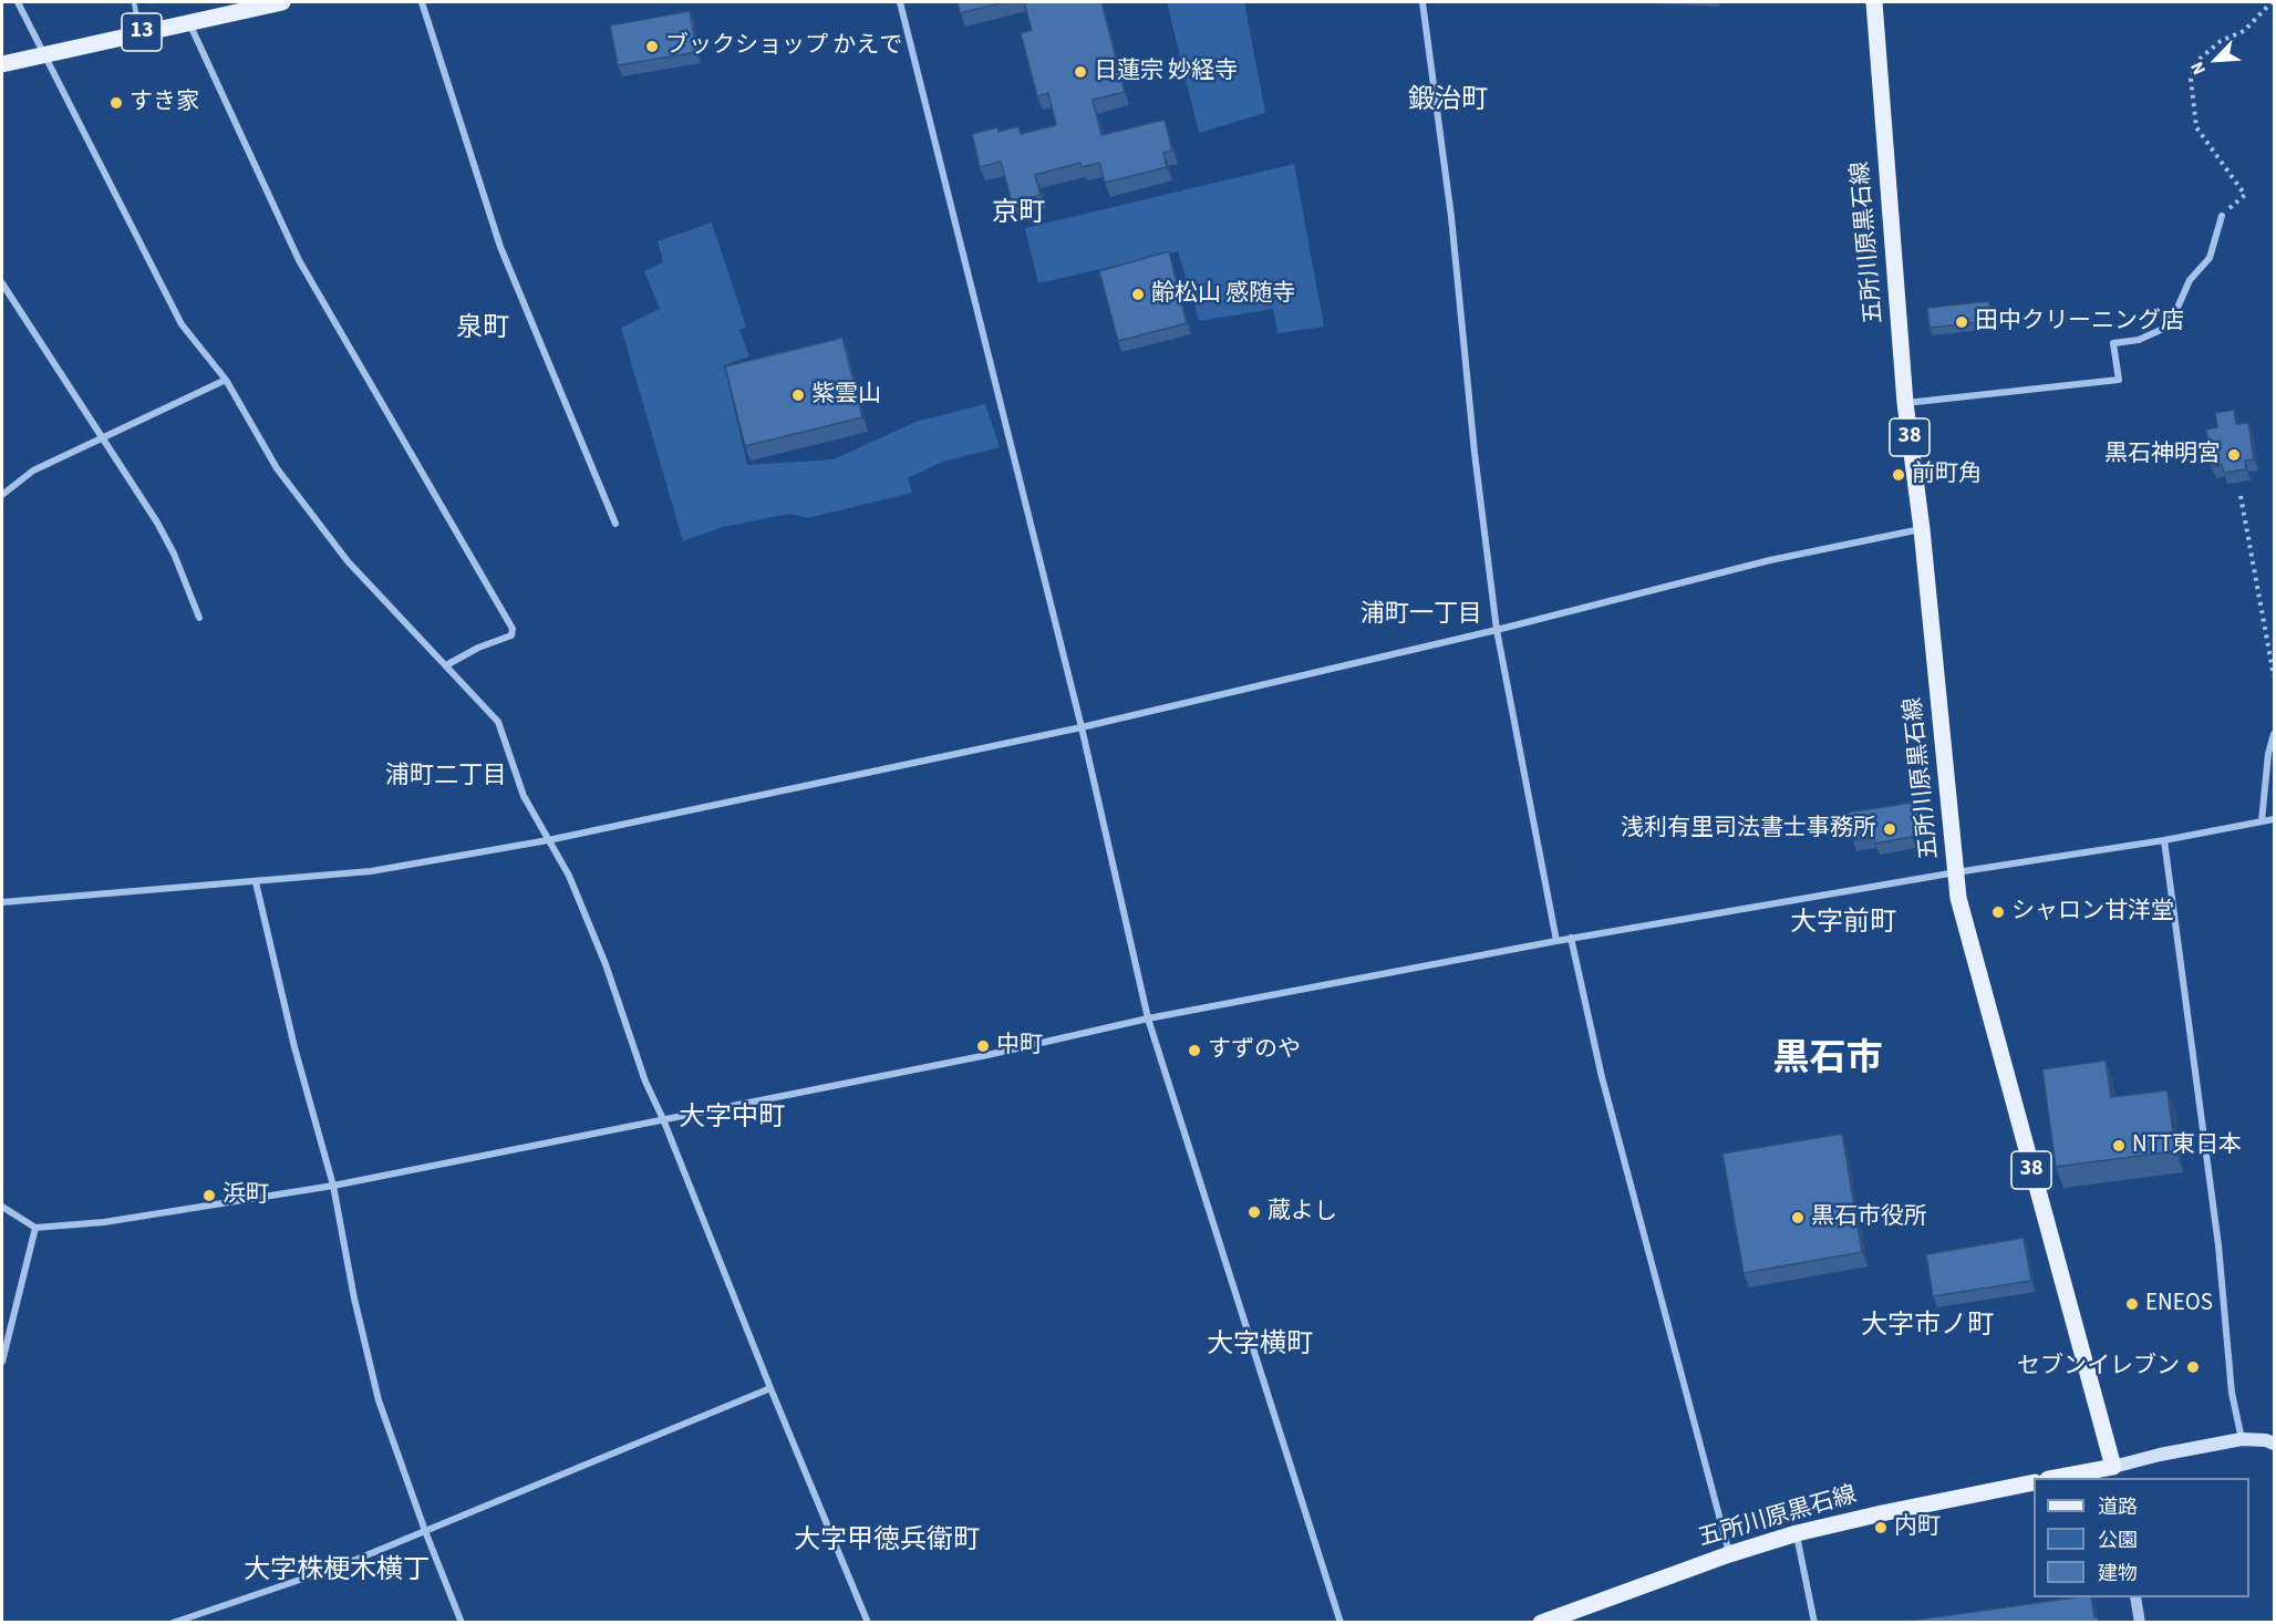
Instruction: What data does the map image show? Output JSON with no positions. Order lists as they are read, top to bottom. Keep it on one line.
{"streets":{"main road":["13","五所川原黒石線","38"]},"districts":["鍛治町","京町","泉町","浦町一丁目","浦町二丁目","大字前町","黒石市","大字中町","大字市ノ町","大字横町","大字甲徳兵衛町","大字株梗木横丁"],"places":["ブックショップ かえで","日蓮宗 妙経寺","すき家","齢松山 感随寺","田中クリーニング店","紫雲山","黒石神明宮","前町角","浅利有里司法書士事務所","シャロン甘洋堂","中町","すずのや","NTT東日本","浜町","蔵よし","黒石市役所","ENEOS","セブンイレブン","内町"],"legend":["道路","公園","建物"],"north":"bottom left"}
